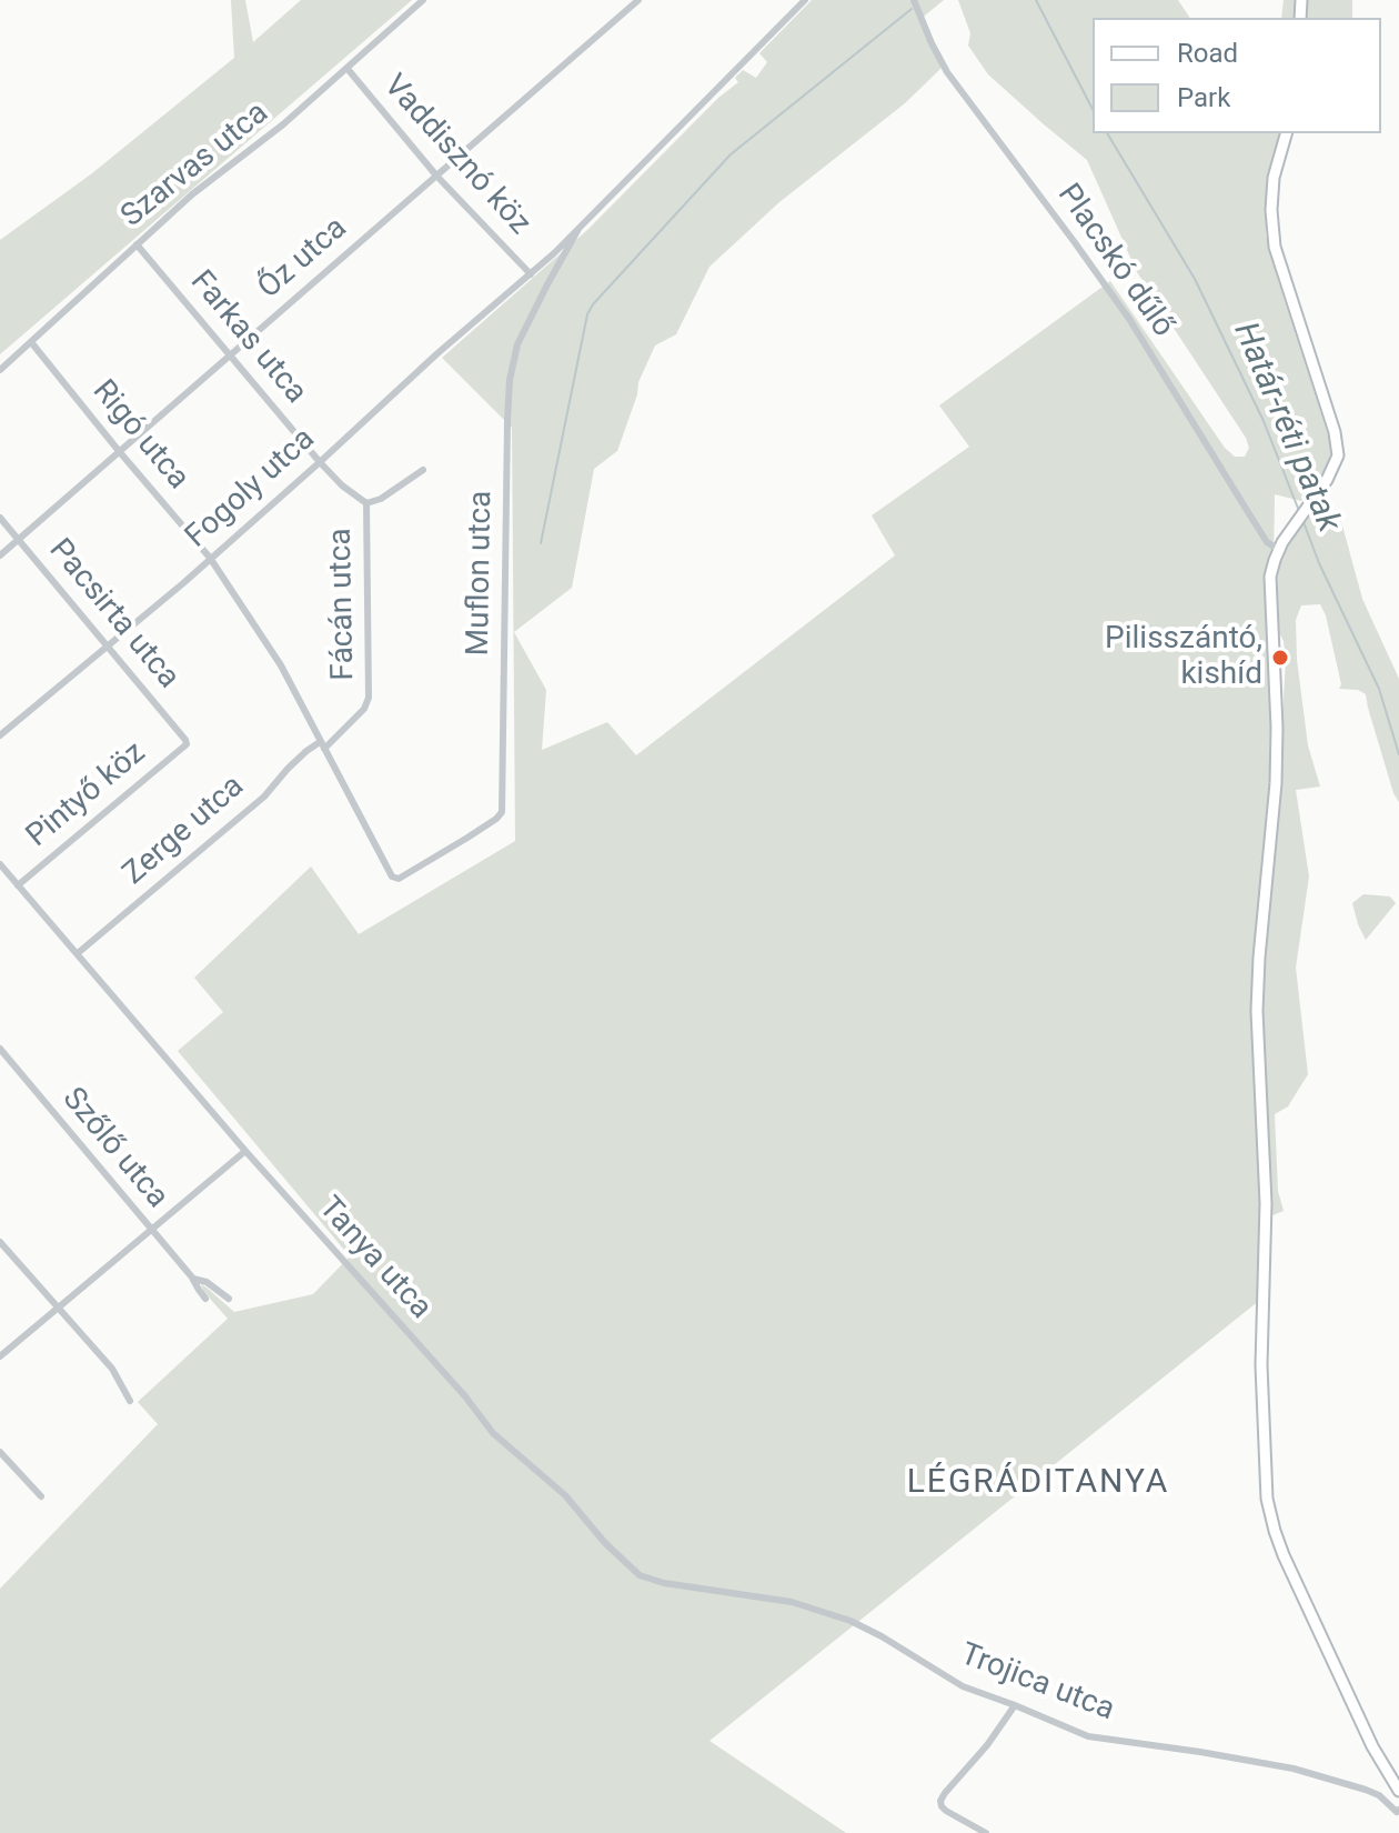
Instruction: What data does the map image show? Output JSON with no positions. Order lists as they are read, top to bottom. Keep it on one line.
{"streets":{"street":["Vaddisznó köz","Szarvas utca","Őz utca","Placskó dűlő","Farkas utca","Rigó utca","Fogoly utca","Muflon utca","Fácán utca","Pacsirta utca","Pintyő köz","Zerge utca","Szőlő utca","Tanya utca","Trojica utca"]},"crossings":[["Vaddisznó köz","Szarvas utca"],["Vaddisznó köz","Őz utca"],["Vaddisznó köz","Fogoly utca"],["Vaddisznó köz","Muflon utca"],["Szarvas utca","Farkas utca"],["Szarvas utca","Rigó utca"],["Őz utca","Farkas utca"],["Őz utca","Rigó utca"],["Őz utca","Pacsirta utca"],["Farkas utca","Fogoly utca"],["Farkas utca","Fácán utca"],["Rigó utca","Fogoly utca"],["Rigó utca","Muflon utca"],["Rigó utca","Fácán utca"],["Rigó utca","Zerge utca"],["Fogoly utca","Muflon utca"],["Fogoly utca","Fácán utca"],["Fogoly utca","Pacsirta utca"],["Fácán utca","Zerge utca"],["Pacsirta utca","Pintyő köz"],["Pintyő köz","Tanya utca"],["Zerge utca","Tanya utca"],["Tanya utca","Trojica utca"]],"districts":["LÉGRÁDITANYA"],"water":["Határ-réti patak"],"places":["Pilisszántó, kishíd"],"legend":["Road","Park"]}
